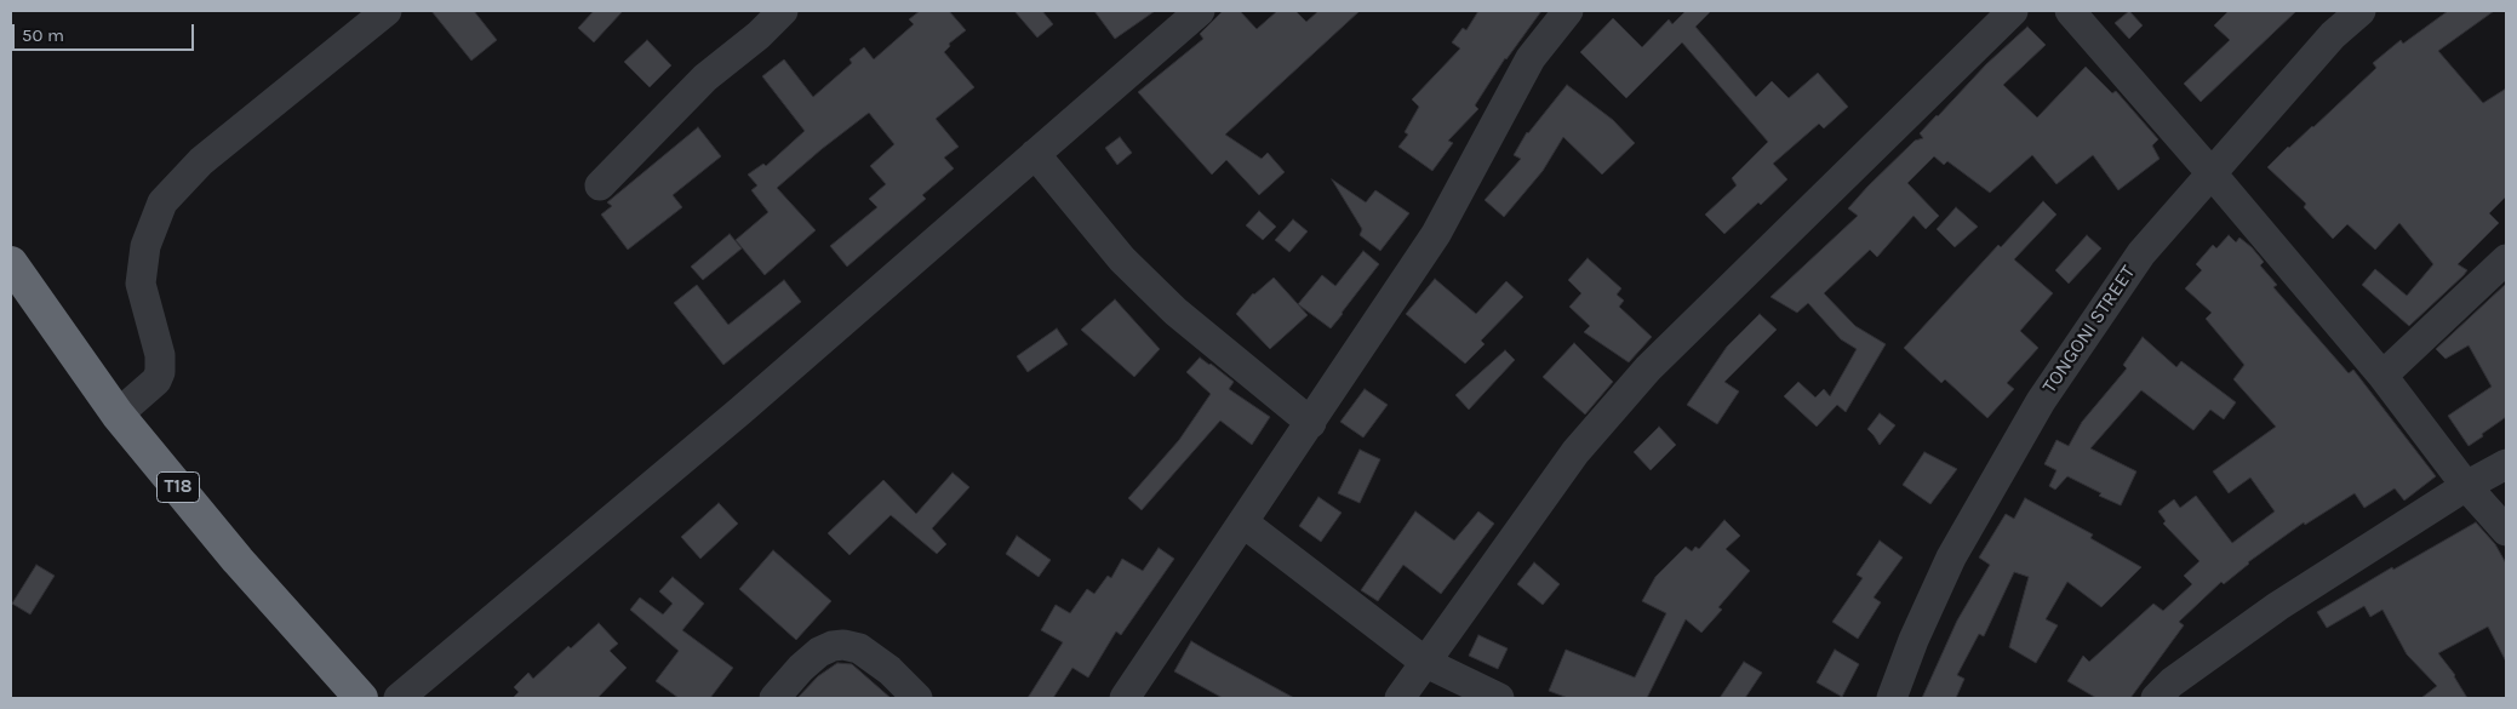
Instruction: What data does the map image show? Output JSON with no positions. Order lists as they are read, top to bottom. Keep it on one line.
{"streets":{"highway":["T18"],"street":["TONGONI STREET"]},"scale_bar":"50 m"}
